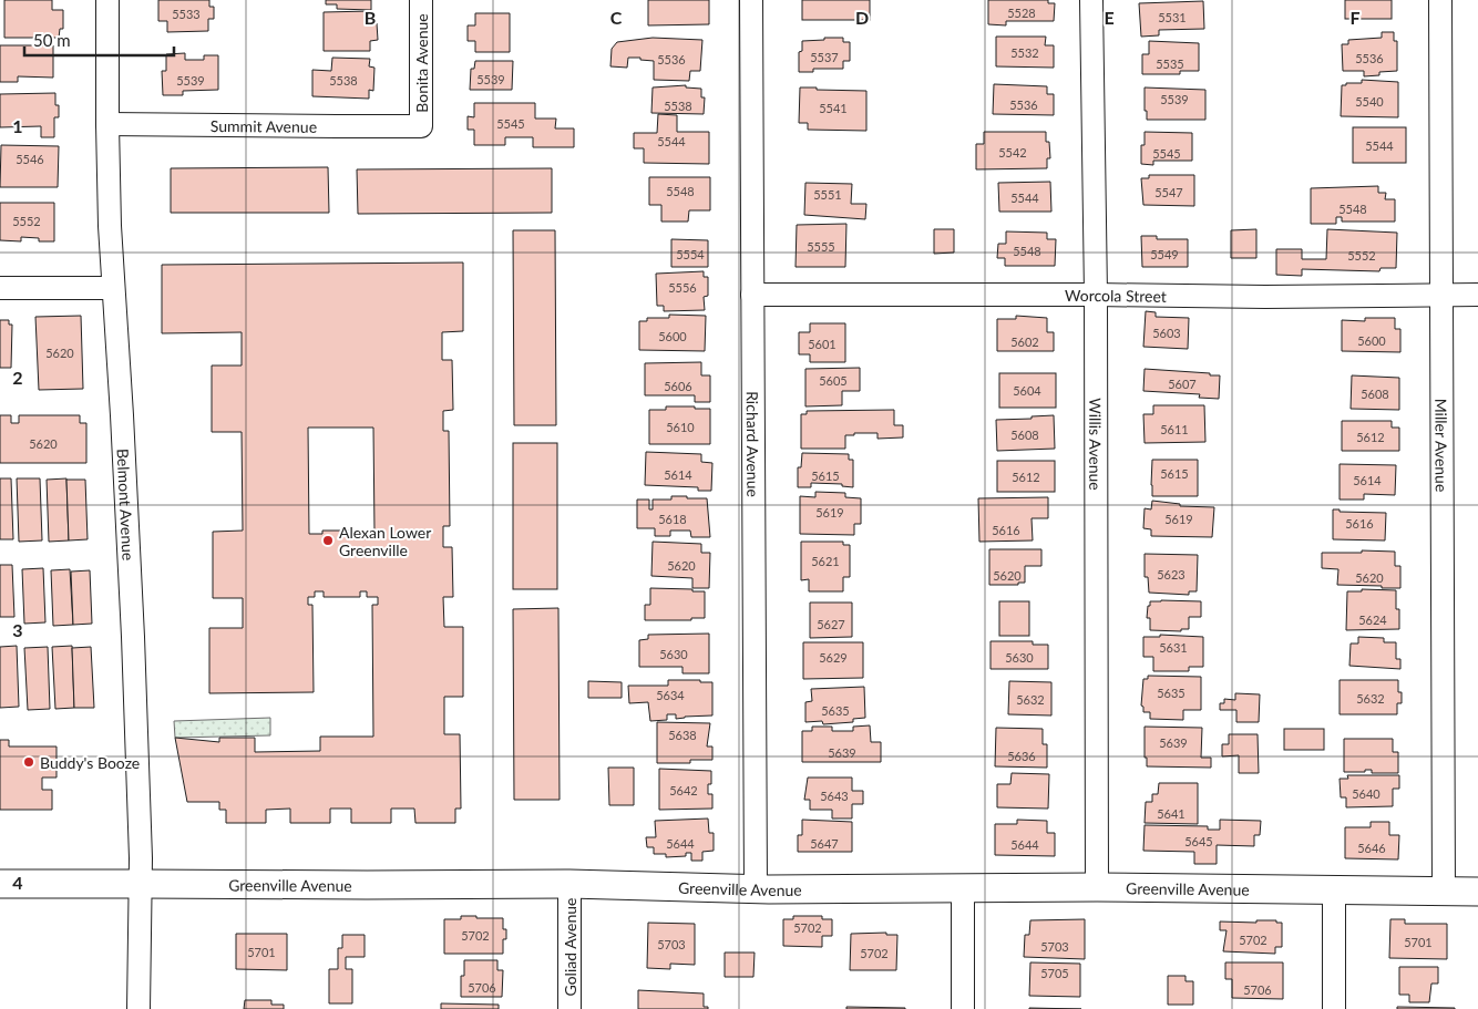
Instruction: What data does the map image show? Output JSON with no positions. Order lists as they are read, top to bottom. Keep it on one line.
{"streets":{"main road":["Greenville Avenue"],"street":["Bonita Avenue","Summit Avenue","Worcola Street","Richard Avenue","Willis Avenue","Miller Avenue","Belmont Avenue","Goliad Avenue"]},"crossings":[["Bonita Avenue","Summit Avenue"],["Summit Avenue","Belmont Avenue"],["Worcola Street","Richard Avenue"],["Worcola Street","Willis Avenue"],["Worcola Street","Miller Avenue"],["Richard Avenue","Greenville Avenue"],["Willis Avenue","Greenville Avenue"],["Miller Avenue","Greenville Avenue"],["Belmont Avenue","Greenville Avenue"],["Greenville Avenue","Goliad Avenue"]],"places":["Alexan Lower Greenville","Buddy's Booze"],"house_numbers":["5528","5533","5531","5532","5537","5536","5536","5535","5539","5539","5538","5539","5540","5536","5538","5541","5545","5544","5544","5542","5545","5546","5548","5547","5551","5544","5548","5552","5555","5548","5554","5549","5552","5556","5603","5600","5600","5602","5601","5620","5605","5607","5606","5604","5608","5610","5611","5608","5612","5620","5615","5614","5615","5612","5614","5619","5618","5619","5616","5616","5621","5620","5623","5620","5620","5624","5627","5631","5630","5629","5630","5635","5634","5632","5632","5635","5638","5639","5639","5636","5642","5640","5643","5641","5645","5644","5647","5644","5646","5702","5702","5702","5701","5703","5703","5701","5702","5705","5706","5706"],"scale_bar":"50 m","grid":{"columns":["B","C","D","E","F"],"rows":["1","2","3","4"]}}
